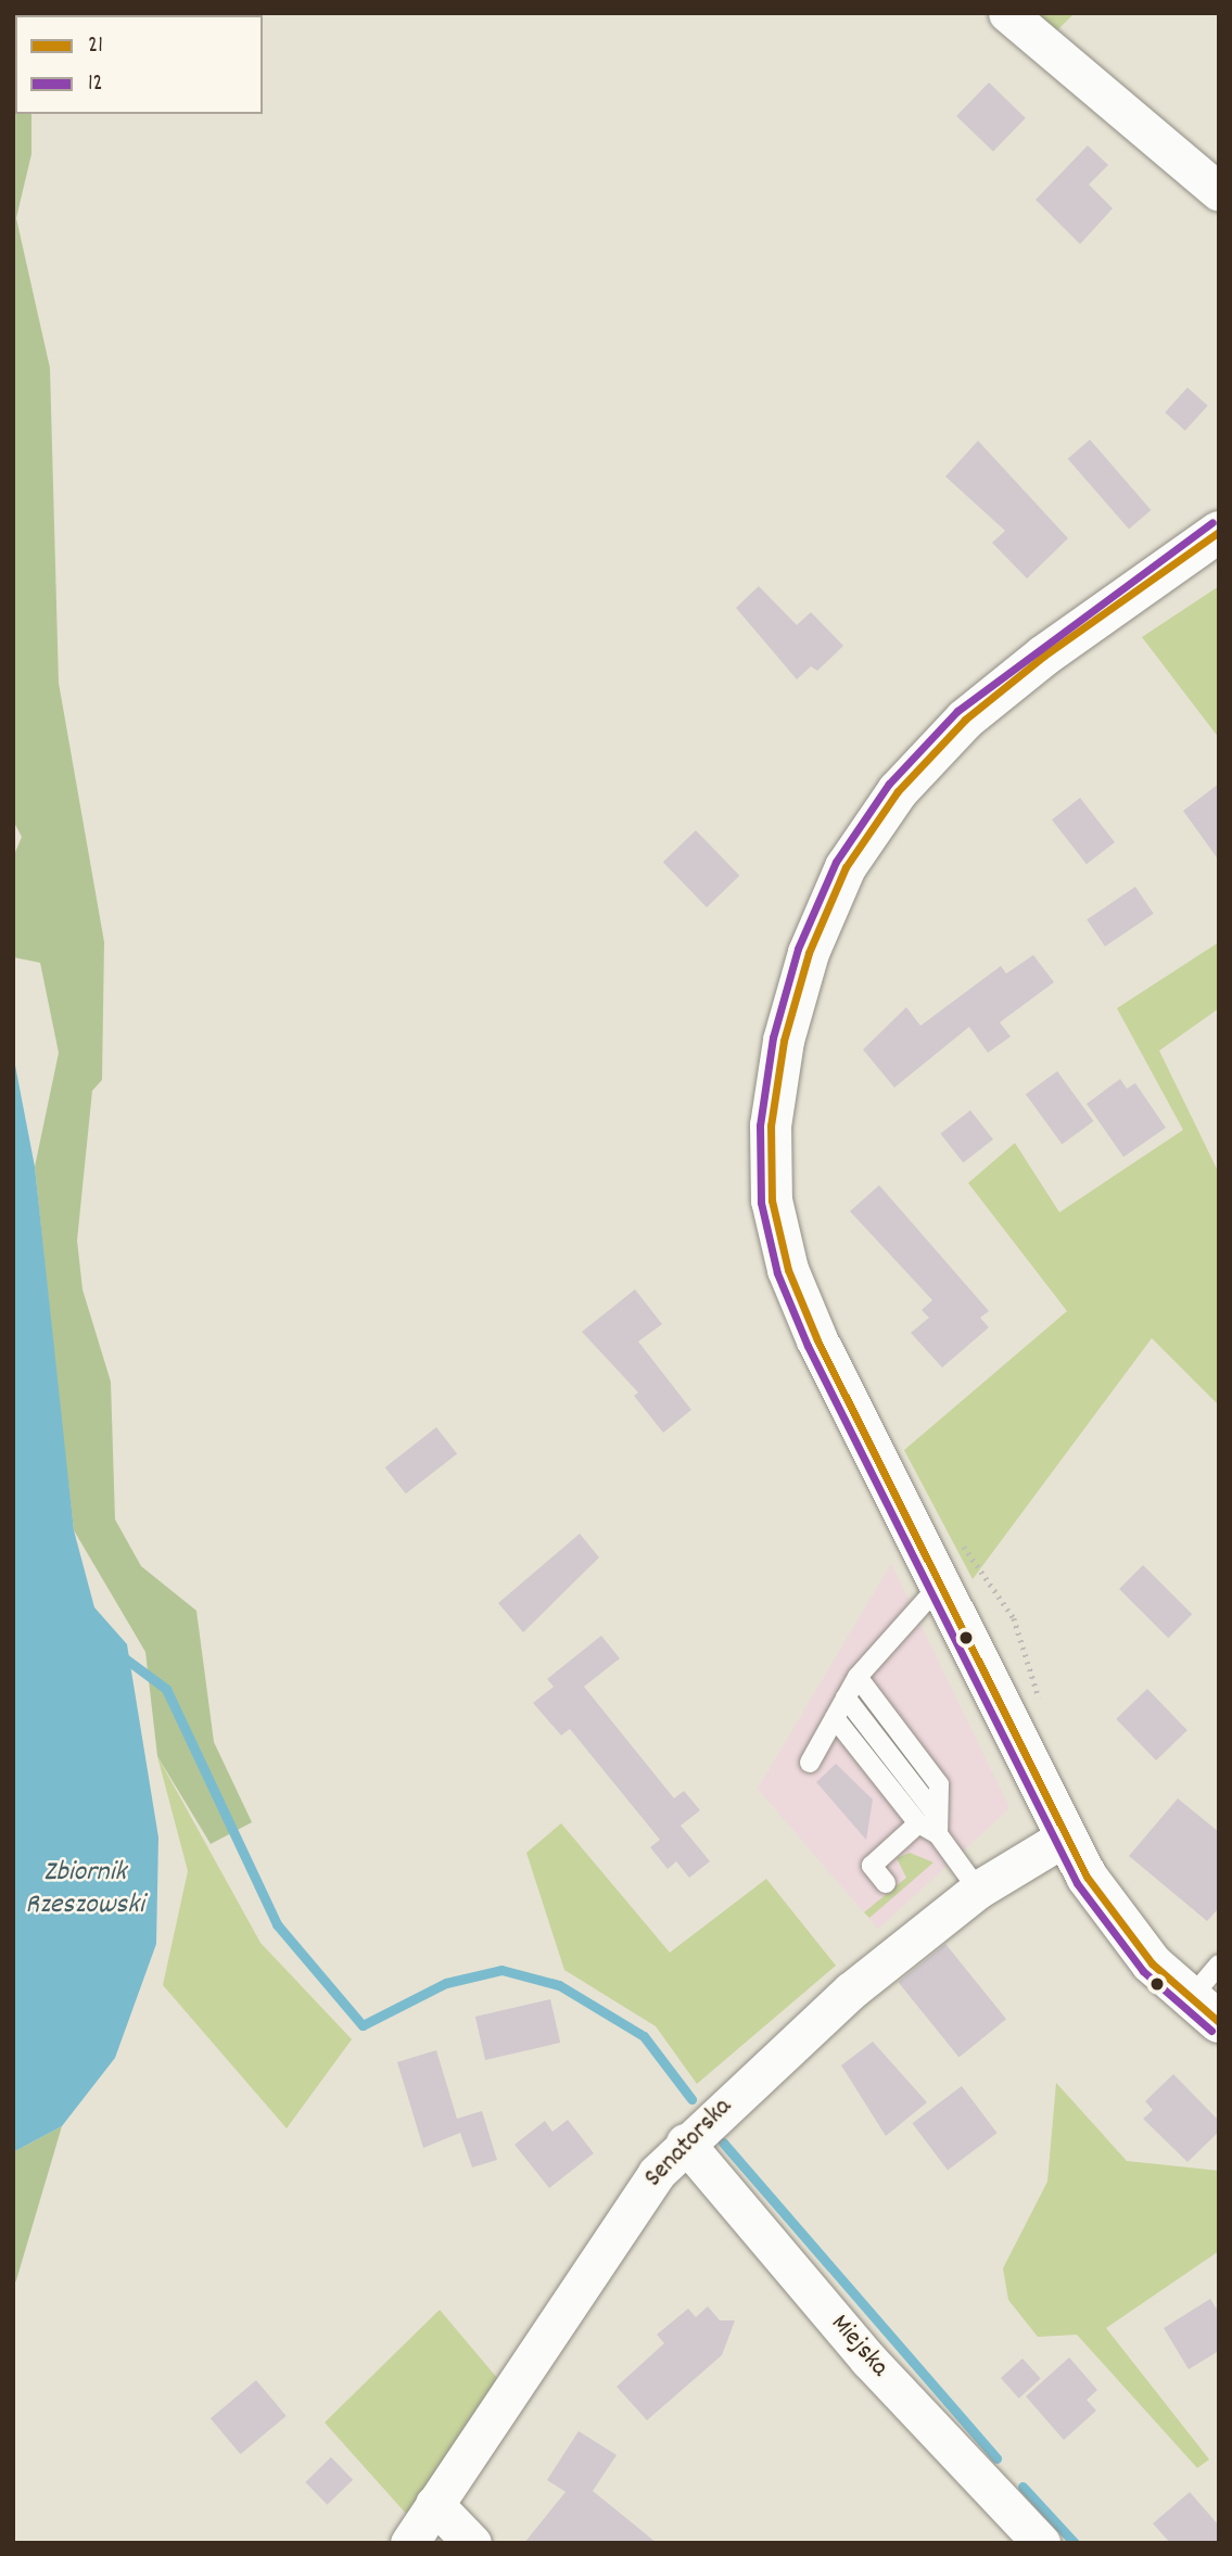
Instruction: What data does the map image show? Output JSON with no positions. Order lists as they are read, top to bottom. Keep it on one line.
{"streets":{"street":["Senatorska","Miejska"]},"crossings":[["Senatorska","Miejska"]],"water":["Zbiornik Rzeszowski"],"lines":["transit line 12","transit line 21"],"legend":["21","12"]}
